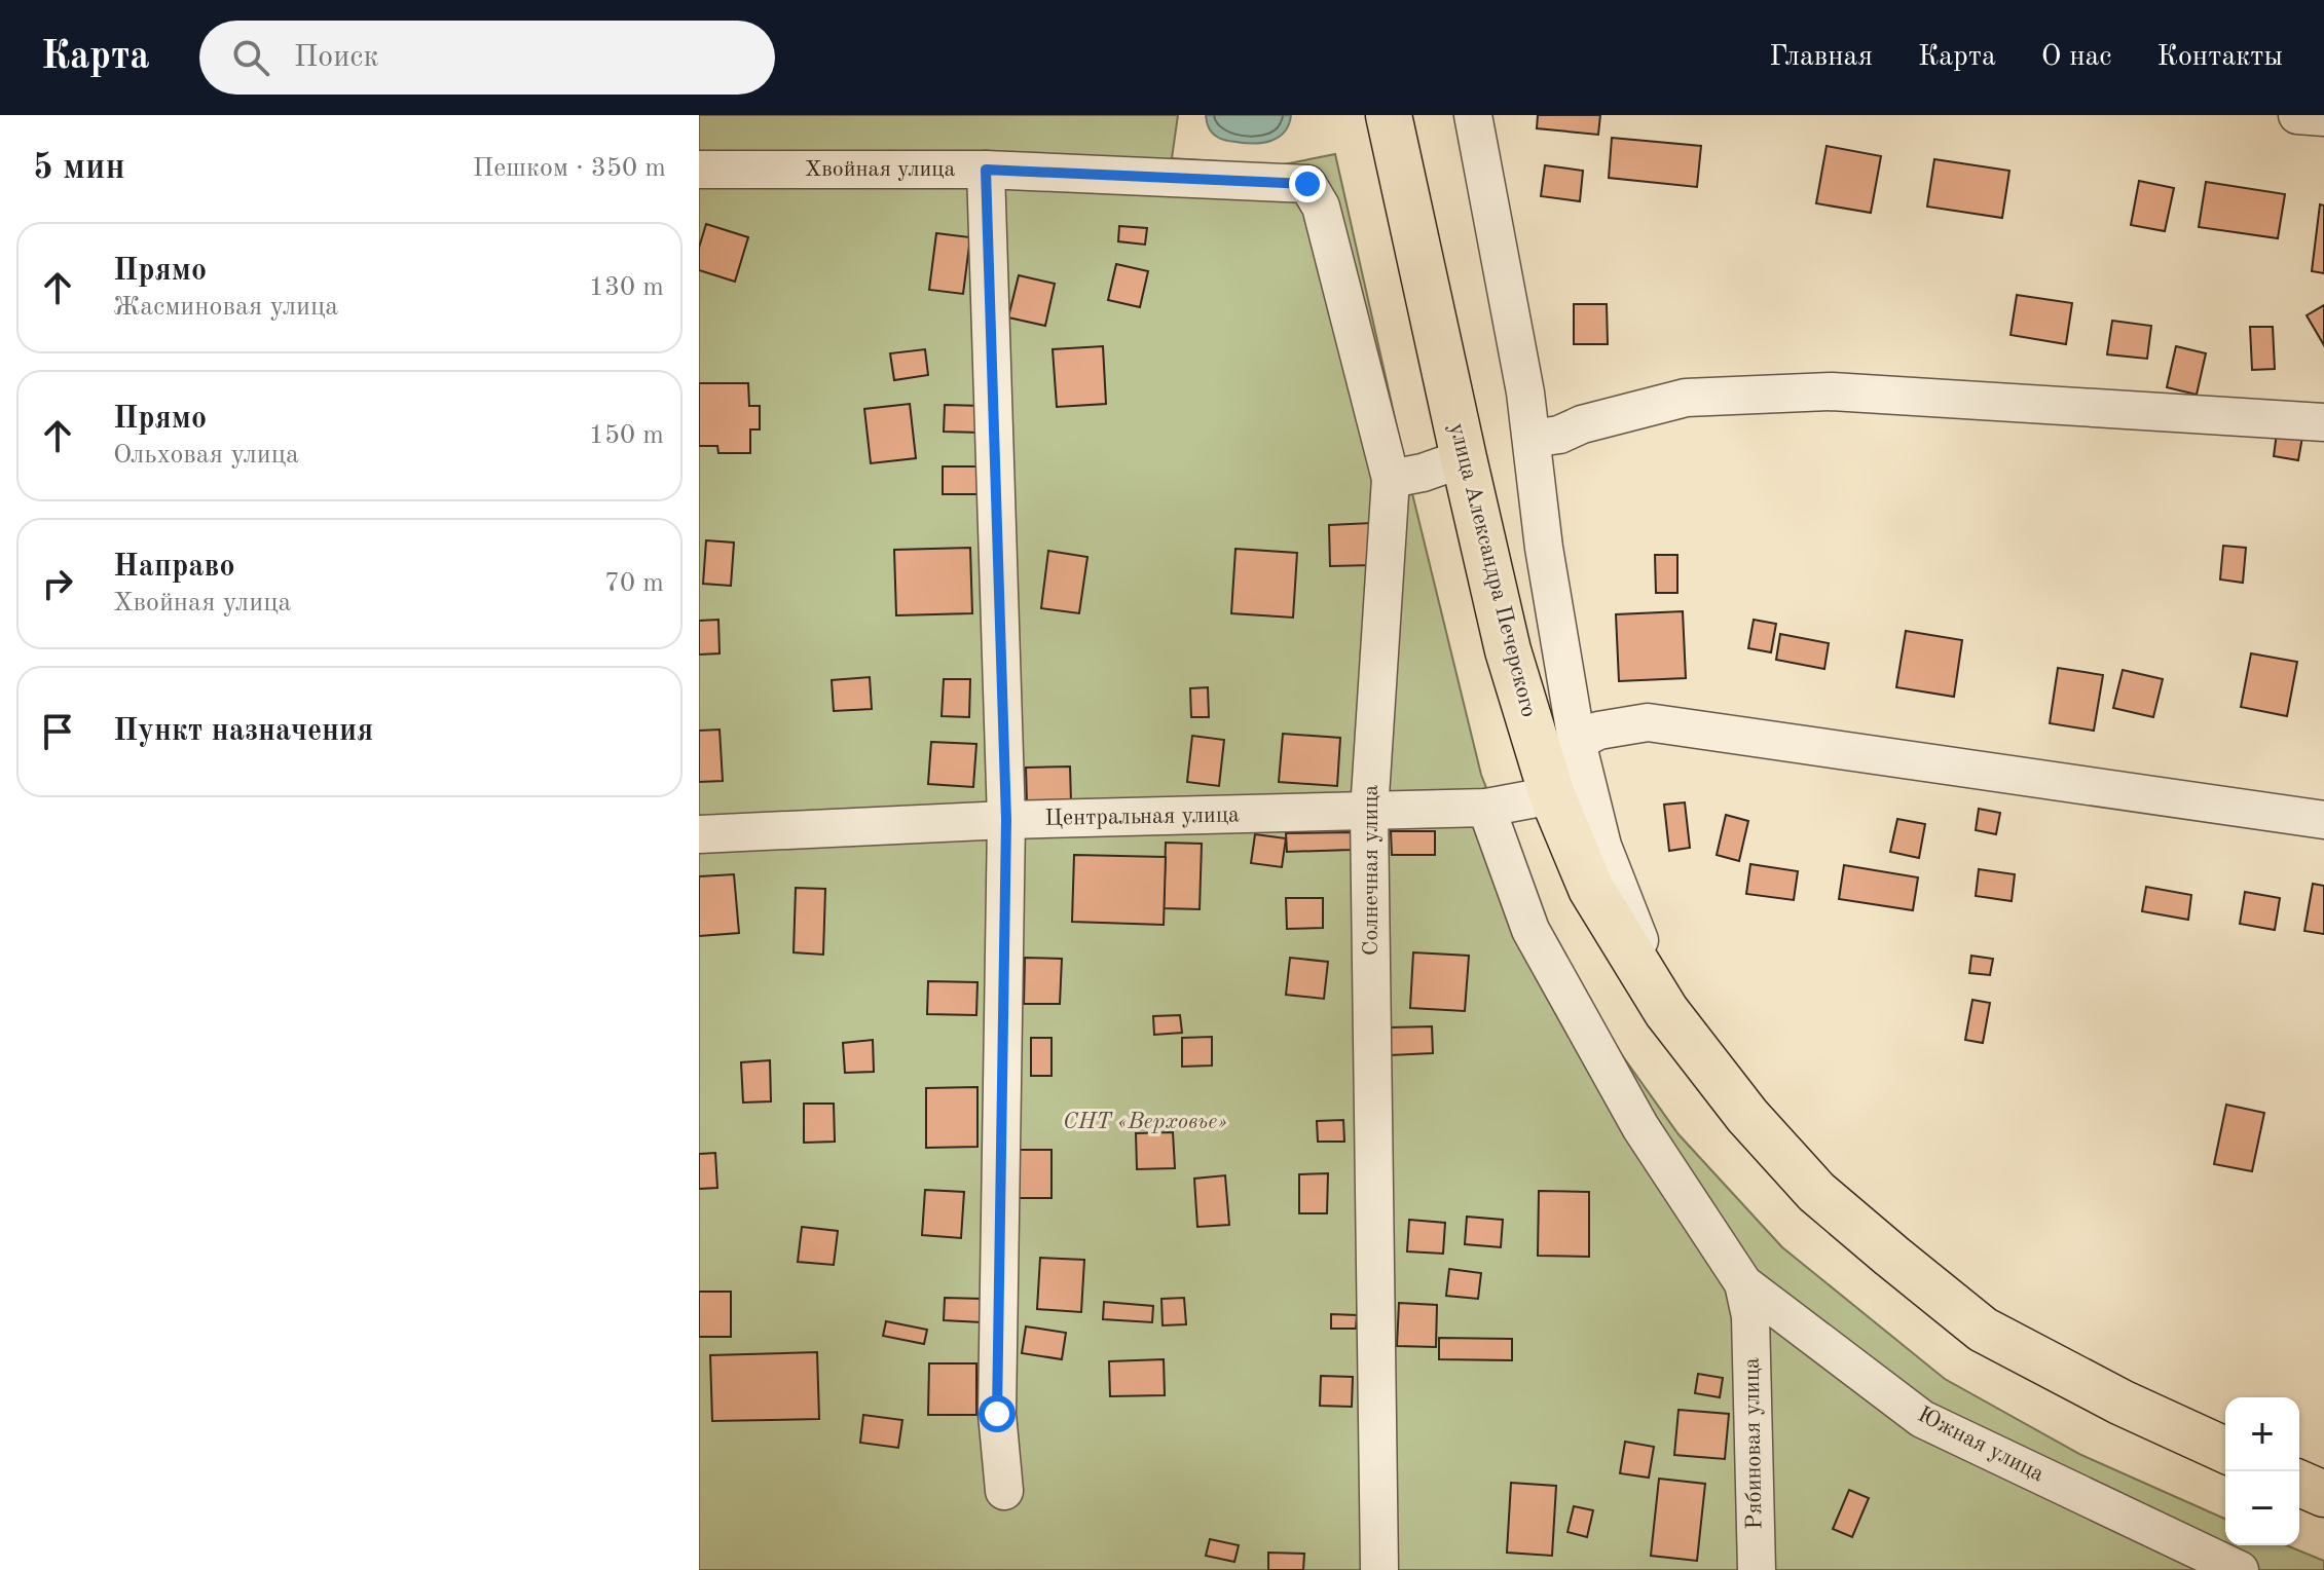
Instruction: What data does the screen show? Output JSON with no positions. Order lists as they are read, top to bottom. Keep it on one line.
{"streets":{"main road":["улица Александра Печерского"],"street":["Хвойная улица","Центральная улица","Солнечная улица","Рябиновая улица","Южная улица"]},"crossings":[["Хвойная улица","Солнечная улица"],["улица Александра Печерского","Центральная улица"],["Центральная улица","Солнечная улица"],["Центральная улица","Южная улица"],["Рябиновая улица","Южная улица"]],"parks":["СНТ «Верховье»"],"page":{"header":"Карта","search":"Поиск","nav":["Главная","Карта","О нас","Контакты"],"heading":["5 мин","Пешком · 350 m"],"list":[["Прямо","Жасминовая улица","130 m"],["Прямо","Ольховая улица","150 m"],["Направо","Хвойная улица","70 m"],"Пункт назначения"],"map_buttons":["+","−"]}}
